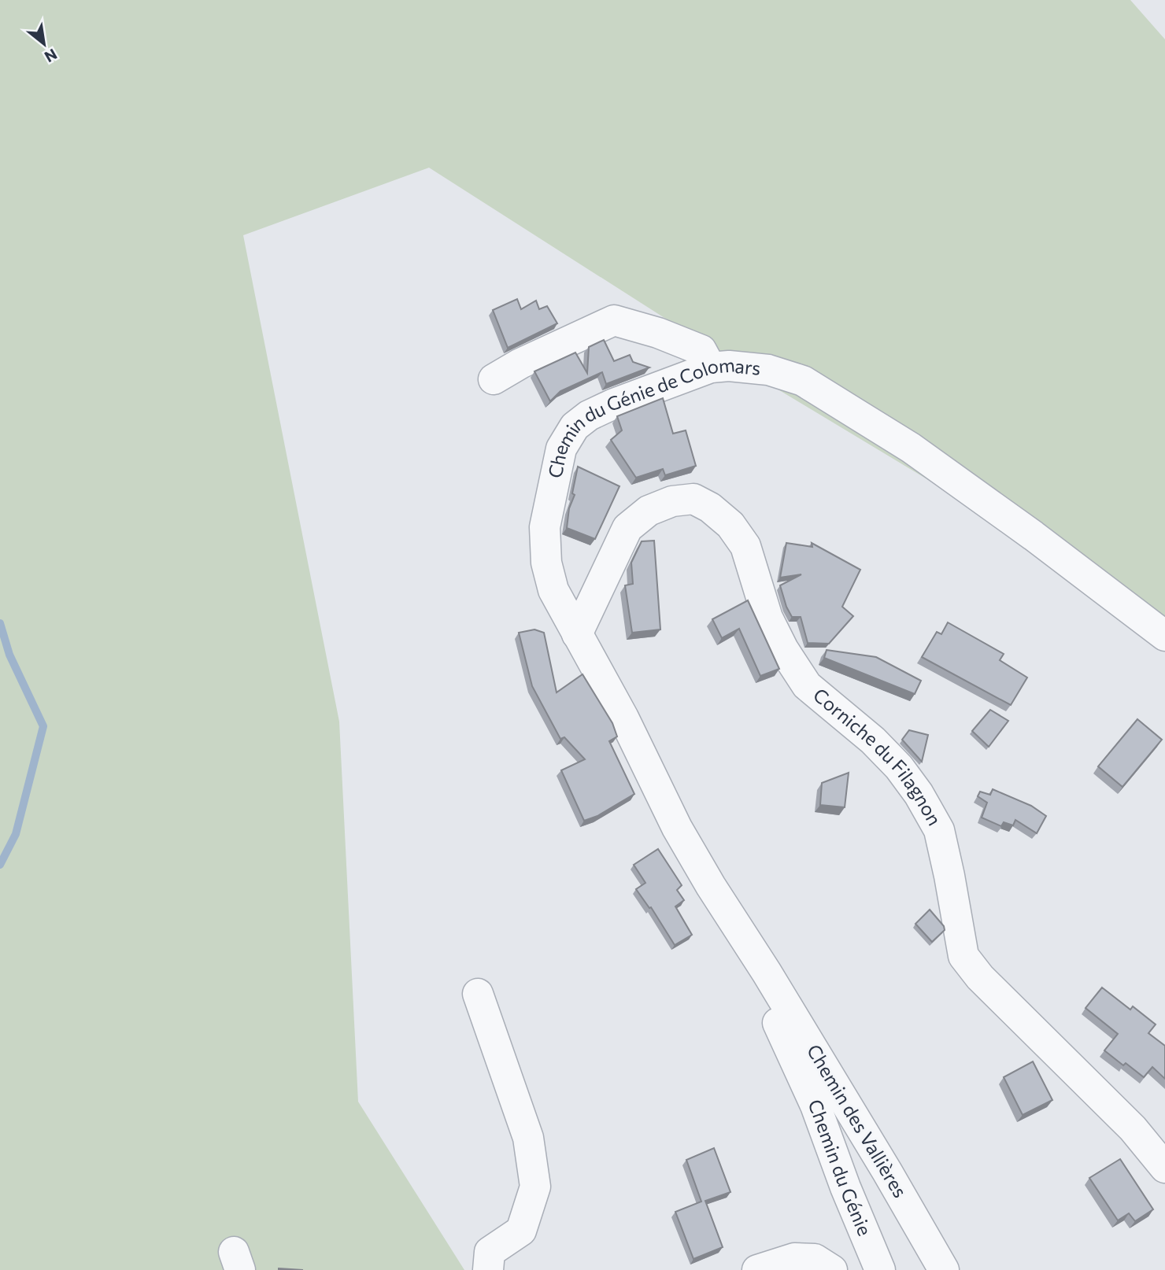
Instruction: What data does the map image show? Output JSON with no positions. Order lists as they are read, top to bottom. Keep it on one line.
{"streets":{"street":["Chemin du Génie de Colomars","Corniche du Filagnon","Chemin des Vallières","Chemin du Génie"]},"crossings":[["Chemin du Génie de Colomars","Corniche du Filagnon"],["Chemin du Génie de Colomars","Chemin des Vallières"],["Chemin du Génie de Colomars","Chemin du Génie"],["Chemin des Vallières","Chemin du Génie"]],"north":"bottom right"}
